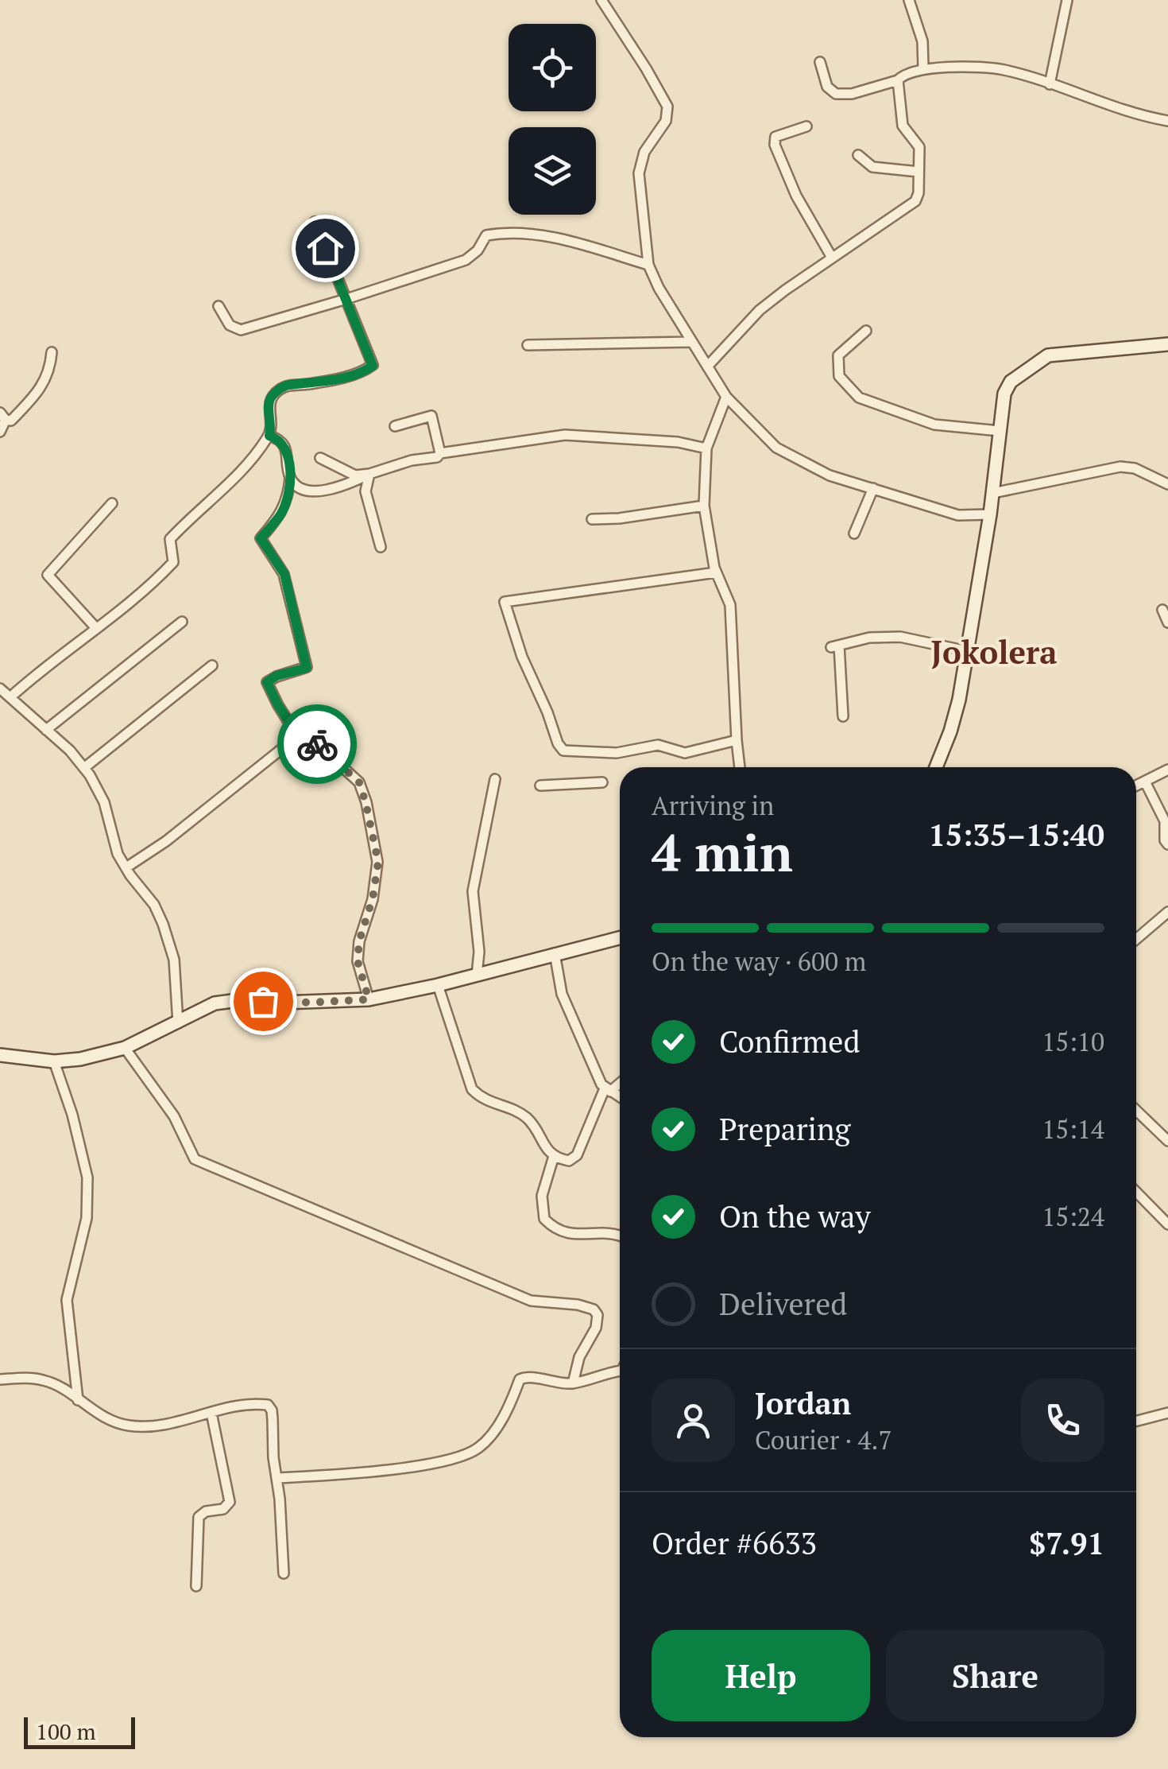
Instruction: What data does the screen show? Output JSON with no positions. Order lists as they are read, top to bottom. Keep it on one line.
{"districts":["Jokolera"],"scale_bar":"100 m","page":{"heading":["4 min","Arriving in","15:35–15:40"],"panel":["Jordan","Courier · 4.7","Order #6633","$7.91"],"bar":"On the way · 600 m","list":[["Confirmed","15:10"],["Preparing","15:14"],["On the way","15:24"],"Delivered"],"buttons":["Help","Share"],"scale":"100 m"}}
